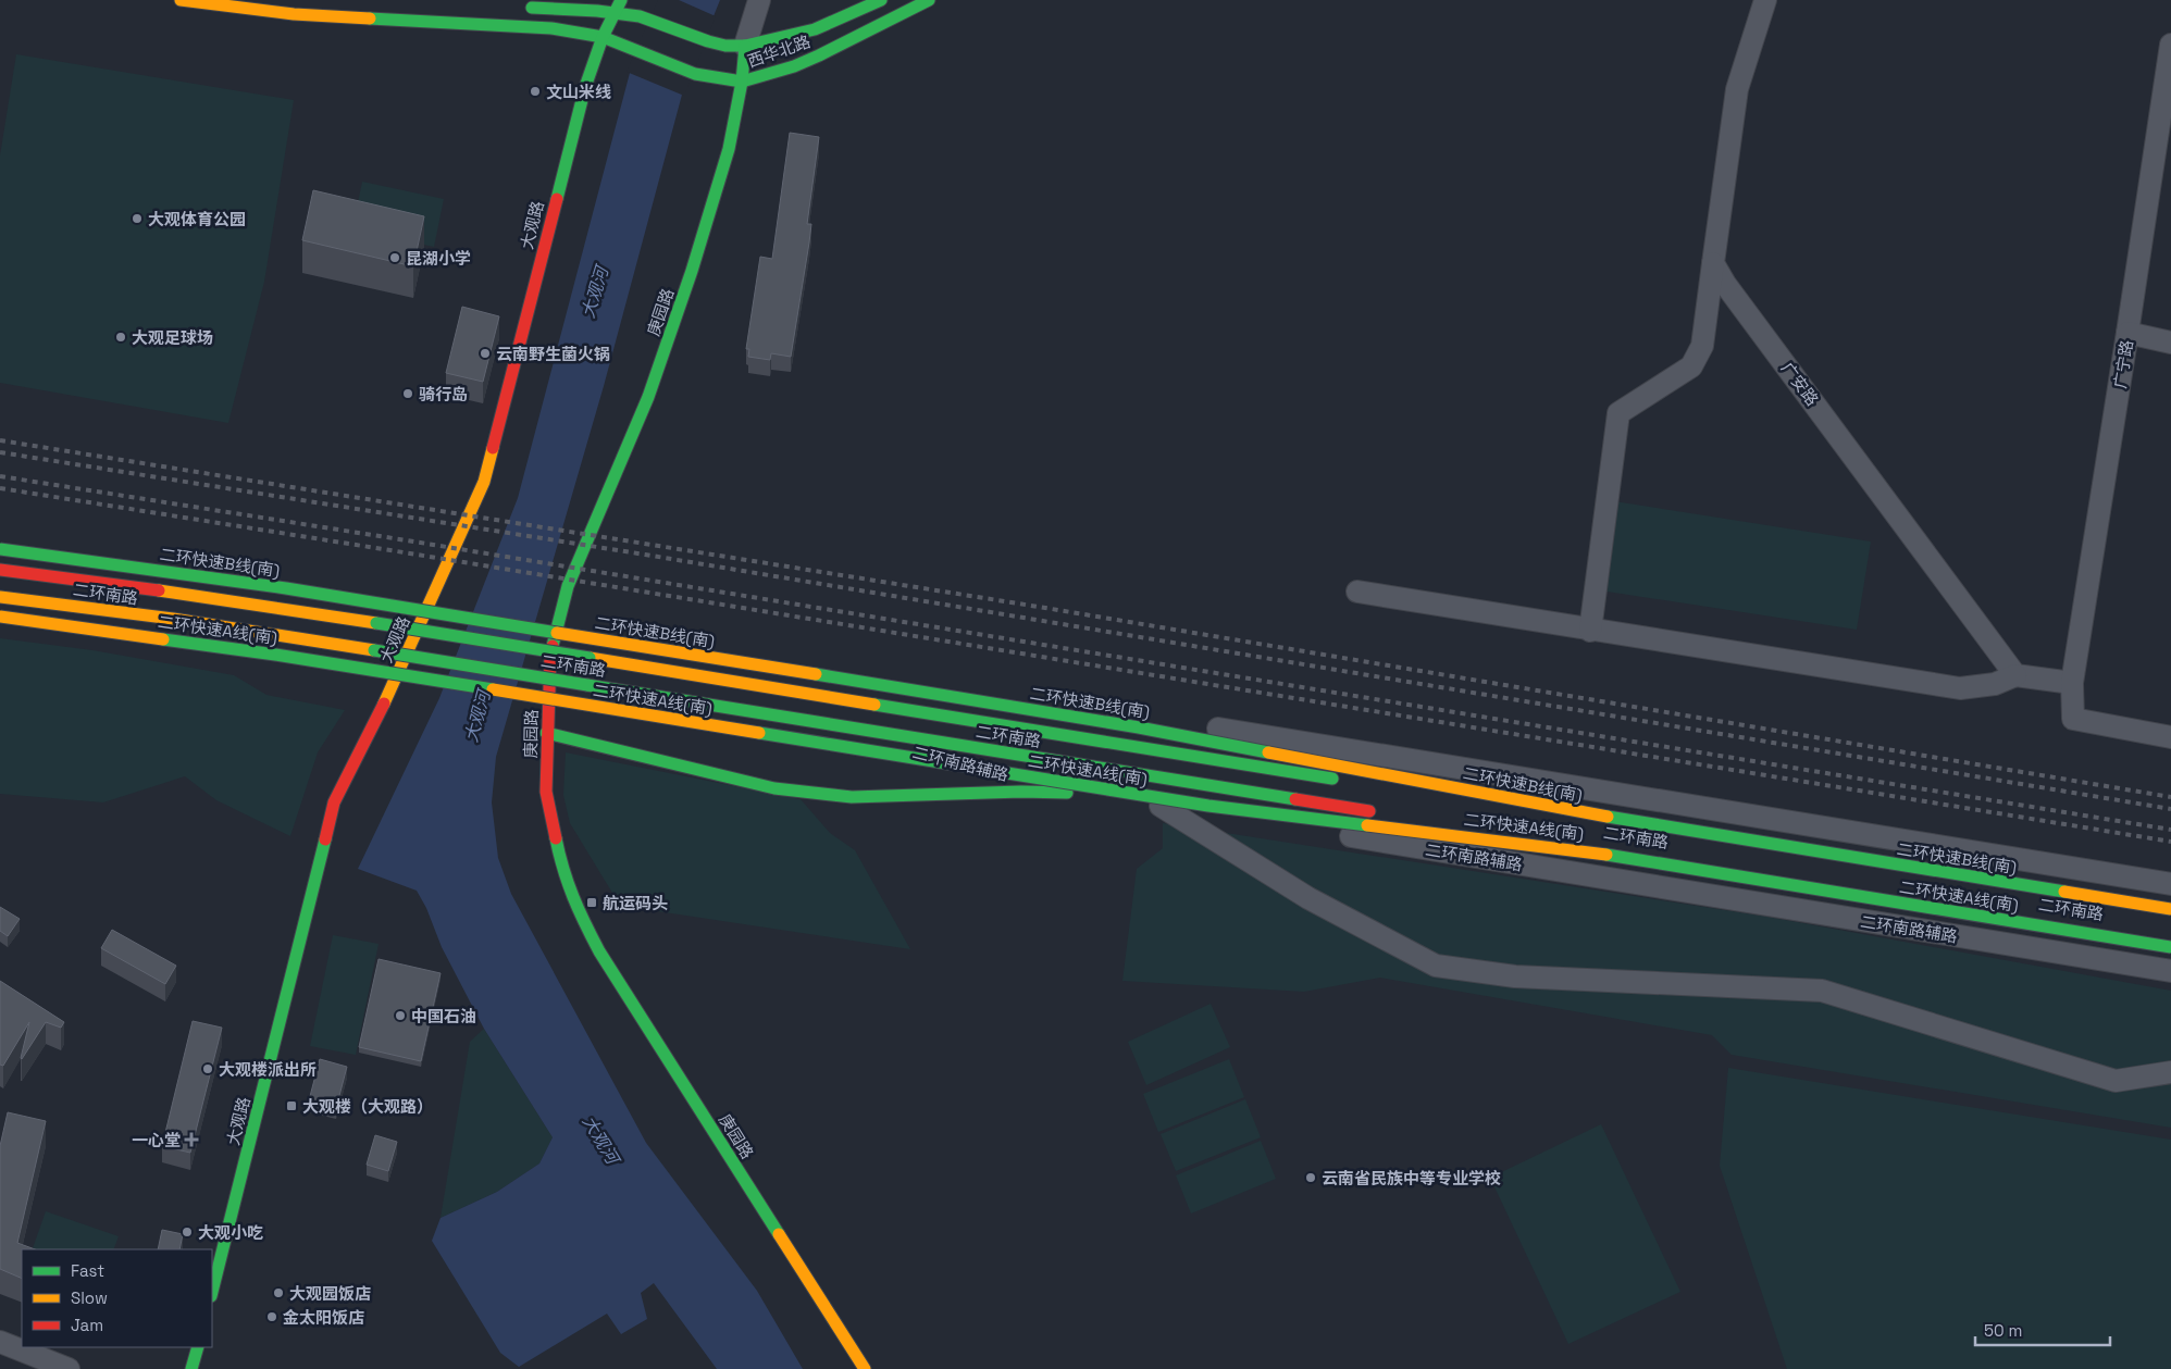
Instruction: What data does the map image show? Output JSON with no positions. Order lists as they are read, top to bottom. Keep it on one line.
{"streets":{"main road":["西华北路","大观路","庚园路","二环快速B线(南)","二环南路","二环快速A线(南)"],"street":["广宁路","广安路","二环南路辅路"]},"crossings":[["西华北路","大观路"],["西华北路","庚园路"],["二环南路","二环南路辅路"]],"water":["大观河"],"places":{"other":["文山米线","大观体育公园","昆湖小学","大观足球场","云南野生菌火锅","骑行岛","中国石油","大观楼派出所","云南省民族中等专业学校","大观小吃","大观园饭店","金太阳饭店"],"transit":["航运码头","大观楼（大观路）"],"health":["一心堂"]},"legend":["Fast","Slow","Jam"],"scale_bar":"50 m"}
